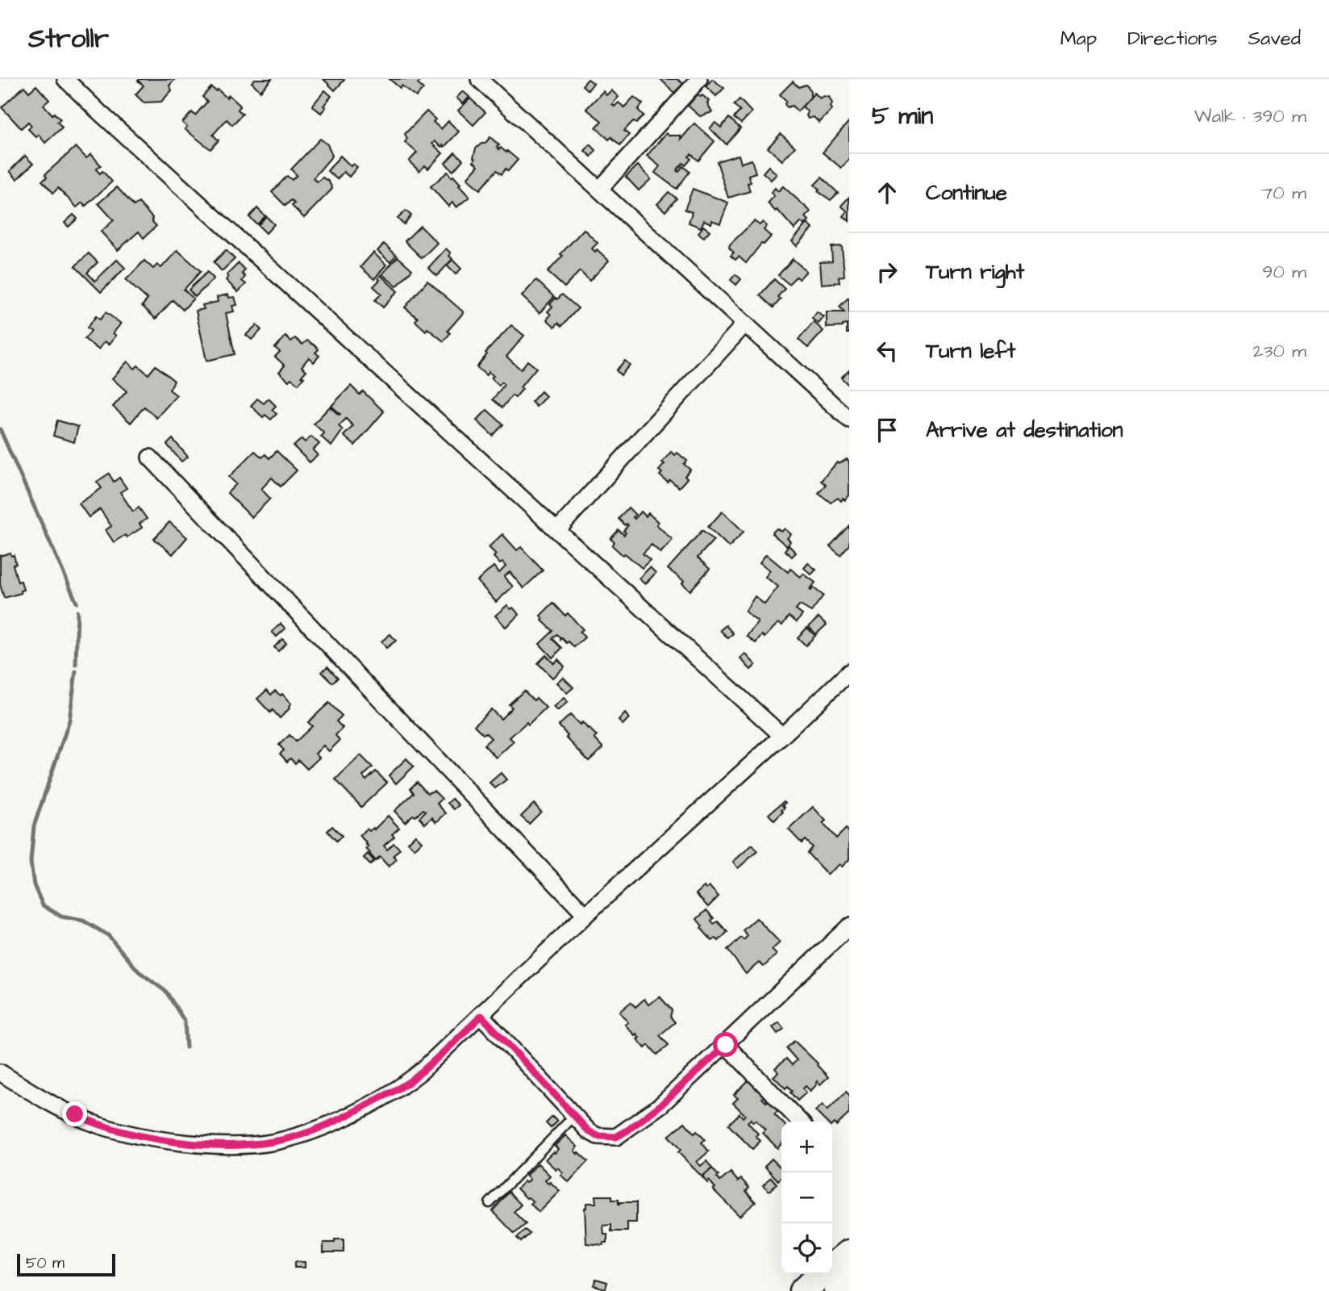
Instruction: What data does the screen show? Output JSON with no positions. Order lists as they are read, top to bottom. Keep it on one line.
{"scale_bar":"50 m","page":{"header":"Strollr","nav":["Map","Directions","Saved"],"heading":["5 min","Walk · 390 m"],"list":[["Continue","70 m"],["Turn right","90 m"],["Turn left","230 m"],"Arrive at destination"],"map_buttons":["+","−"],"scale":"50 m"}}
